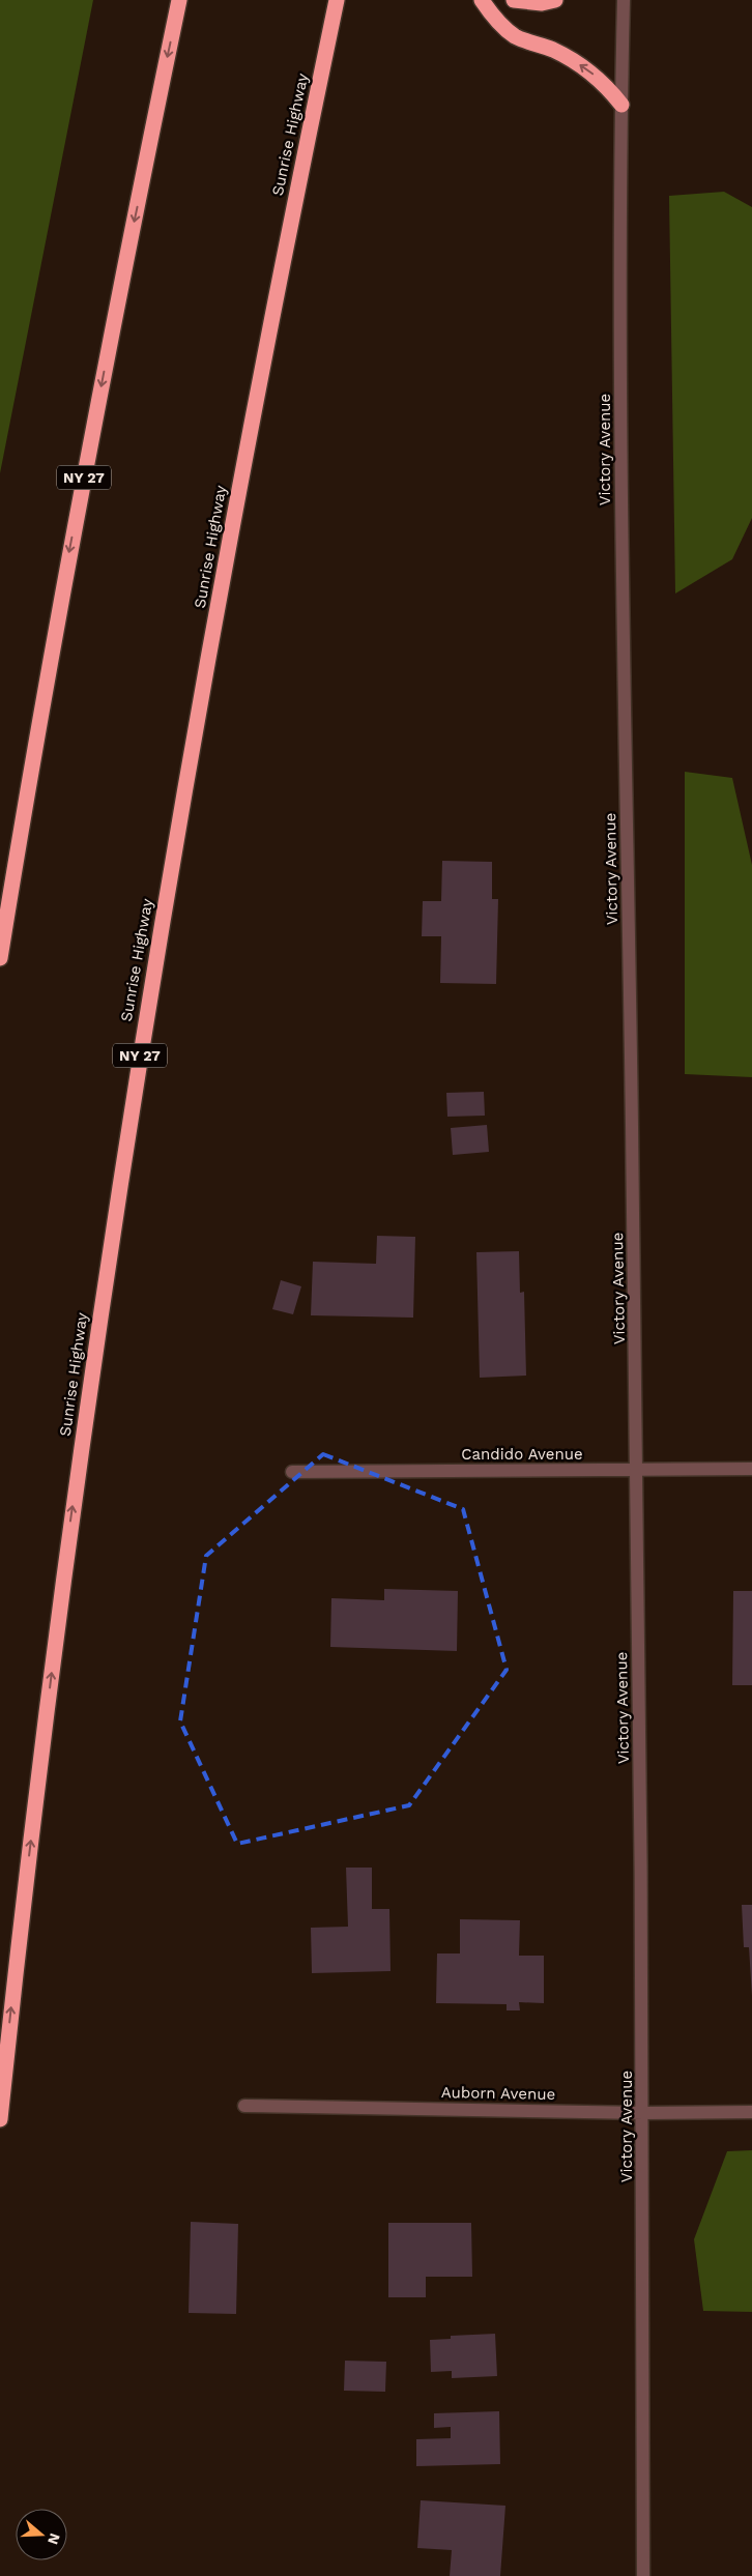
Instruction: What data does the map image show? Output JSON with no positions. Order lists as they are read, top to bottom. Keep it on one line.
{"streets":{"highway":["Sunrise Highway","NY 27"],"street":["Victory Avenue","Candido Avenue","Auborn Avenue"]},"crossings":[["Victory Avenue","Candido Avenue"],["Victory Avenue","Auborn Avenue"]],"one_way":["Sunrise Highway"],"north":"right"}
